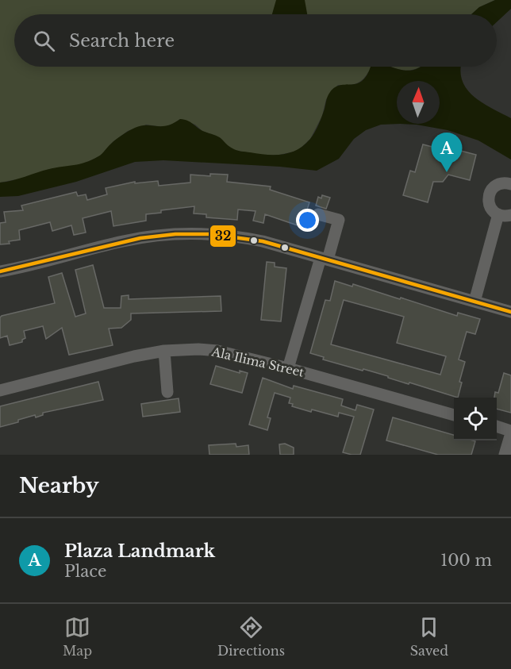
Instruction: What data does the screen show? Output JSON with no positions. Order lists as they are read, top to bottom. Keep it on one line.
{"streets":{"street":["Ala Ilima Street"]},"lines":["transit line 32"],"north":"top","page":{"search":"Search here","pins":"A","heading":"Nearby","list":[{"mark":"A","name":"Plaza Landmark","note":"Place","value":"100 m"}],"nav":["Map","Directions","Saved"]}}
